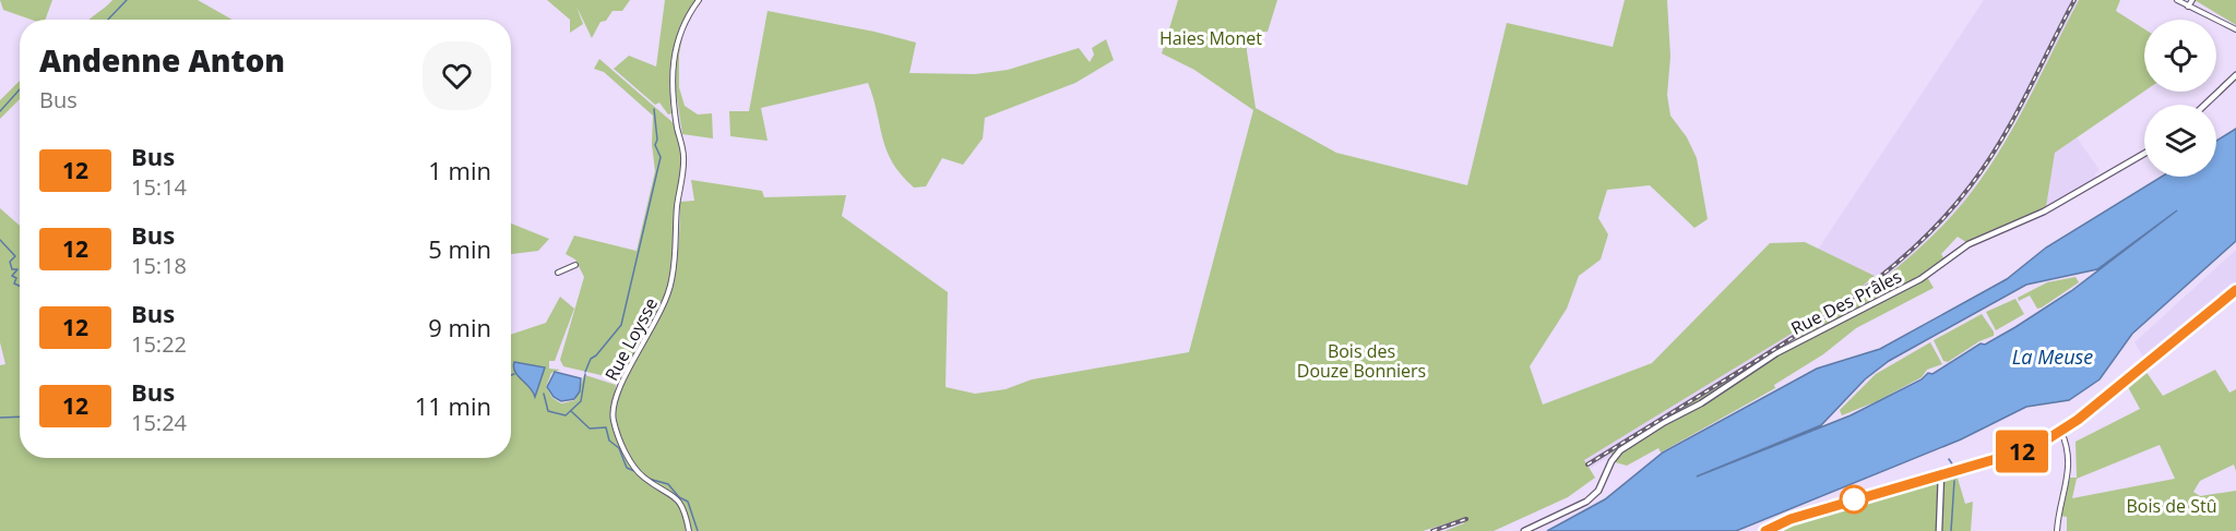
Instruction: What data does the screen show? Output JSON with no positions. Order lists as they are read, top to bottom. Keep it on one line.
{"streets":{"street":["Rue Des Prâles","Rue Loysse"]},"water":["La Meuse"],"parks":["Haies Monet","Bois des Douze Bonniers","Bois de Stû"],"lines":["bus line 12"],"page":{"on_map":"12","heading":["Andenne Anton","Bus"],"list":[{"mark":"12","name":"Bus","note":"15:14","value":"1 min"},{"mark":"12","name":"Bus","note":"15:18","value":"5 min"},{"mark":"12","name":"Bus","note":"15:22","value":"9 min"},{"mark":"12","name":"Bus","note":"15:24","value":"11 min"}]}}
